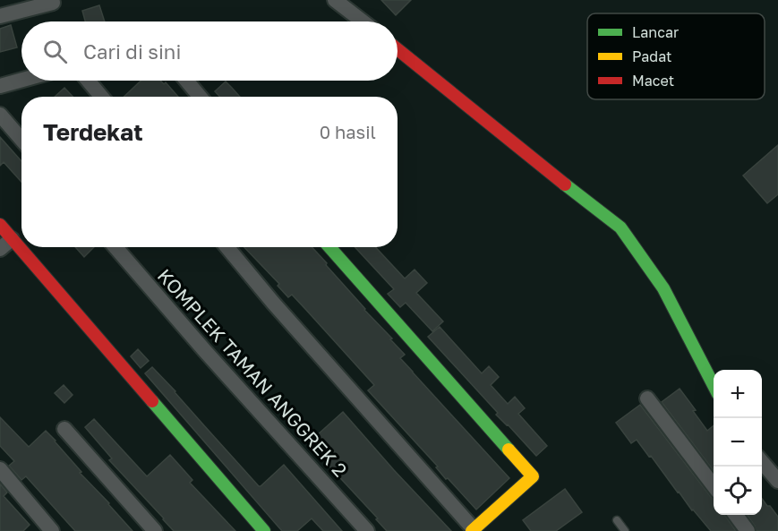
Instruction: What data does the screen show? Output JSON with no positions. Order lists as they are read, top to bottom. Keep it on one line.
{"streets":{"street":["KOMPLEK TAMAN ANGGREK 2"]},"legend":["Lancar","Padat","Macet"],"page":{"search":"Cari di sini","heading":["Terdekat","0 hasil"],"map_buttons":["+","−"]}}
